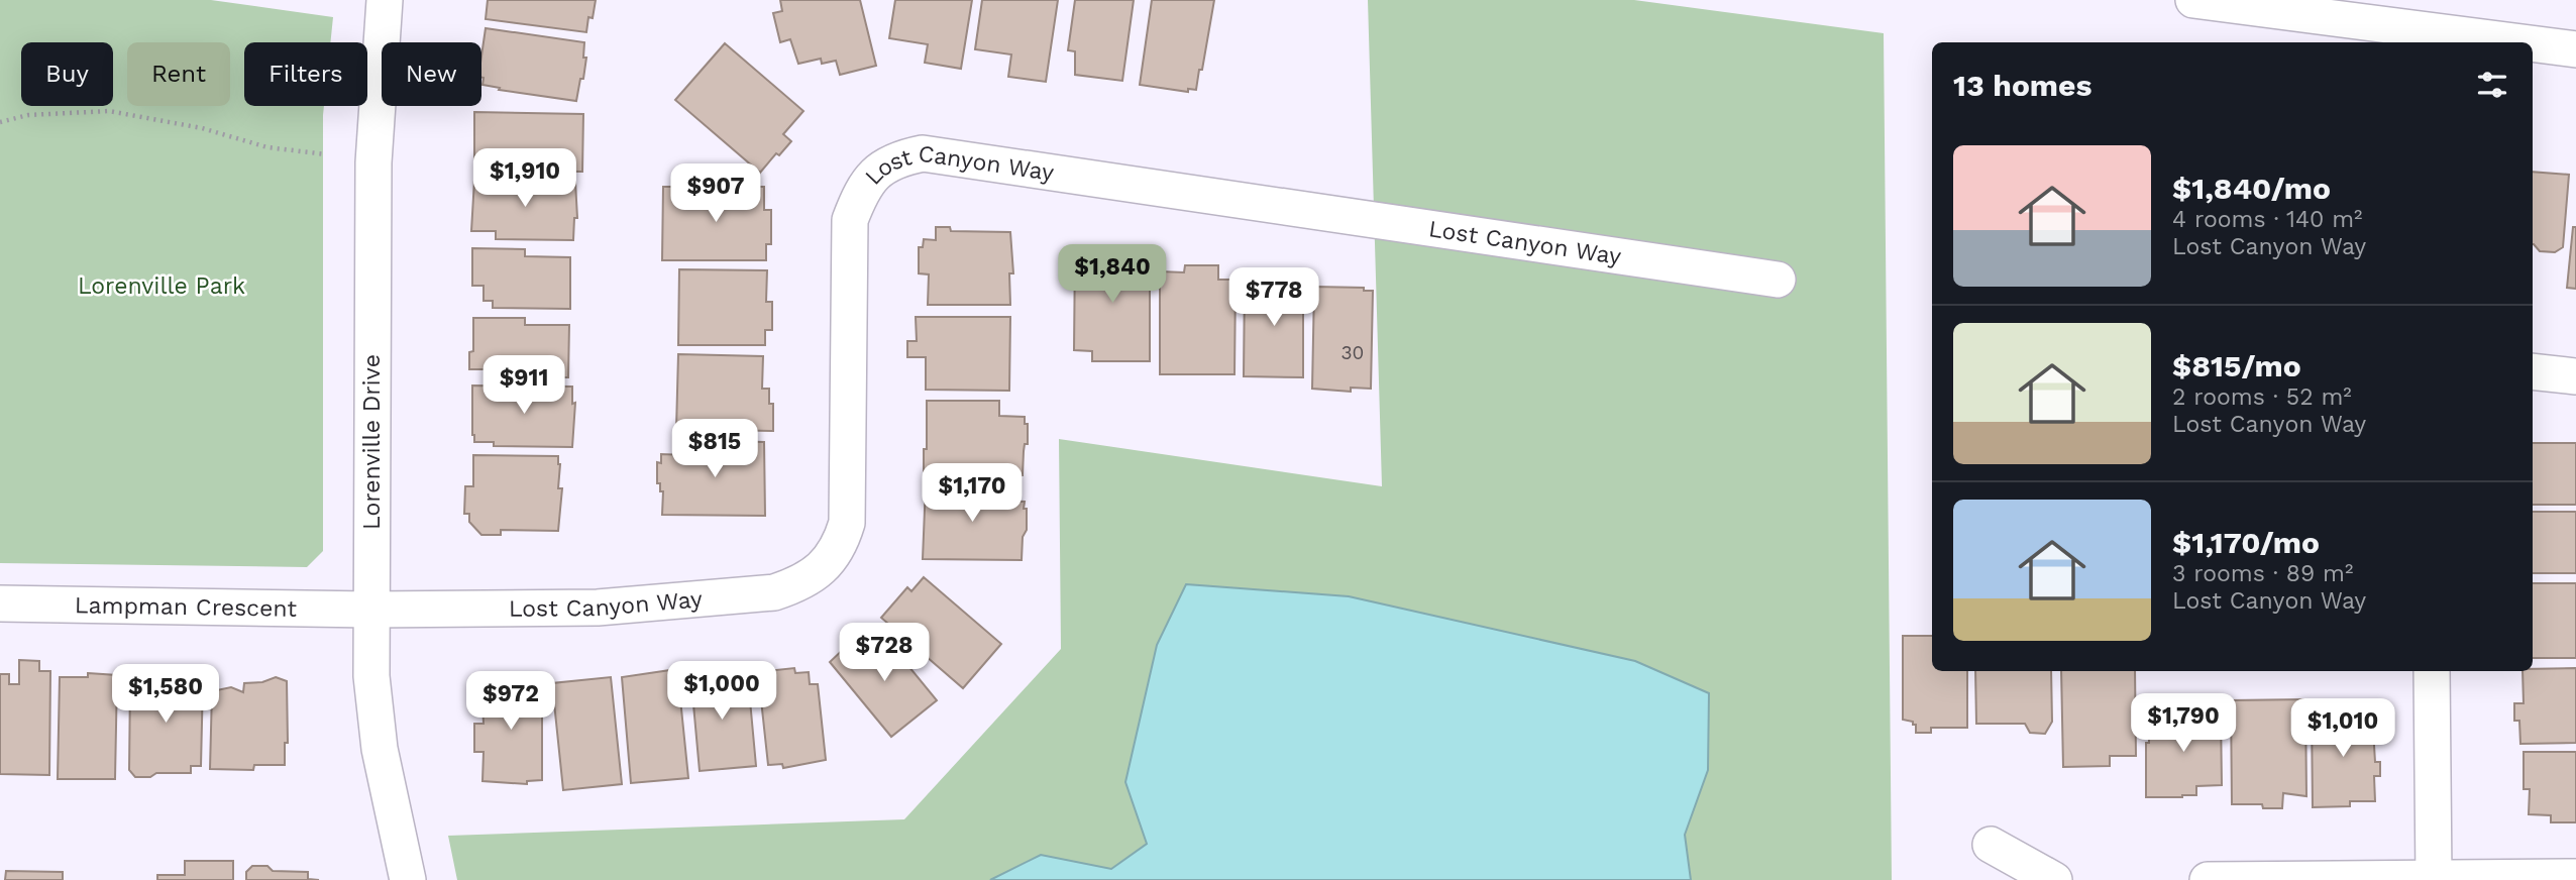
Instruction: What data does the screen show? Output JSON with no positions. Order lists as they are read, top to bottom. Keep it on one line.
{"streets":{"street":["Lost Canyon Way","Lorenville Drive","Lampman Crescent"]},"crossings":[["Lost Canyon Way","Lorenville Drive"],["Lost Canyon Way","Lampman Crescent"],["Lorenville Drive","Lampman Crescent"]],"parks":["Lorenville Park"],"house_numbers":["30"],"page":{"chip":["Buy","Rent","Filters","New"],"heading":"13 homes","list":[{"name":"$1,840/mo","note":"4 rooms · 140 m² · Lost Canyon Way"},{"name":"$815/mo","note":"2 rooms · 52 m² · Lost Canyon Way"},{"name":"$1,170/mo","note":"3 rooms · 89 m² · Lost Canyon Way"}],"price":["$1,910","$907","$1,840","$778","$911","$815","$1,170","$728","$1,000","$1,580","$972","$1,790","$1,010"]}}
